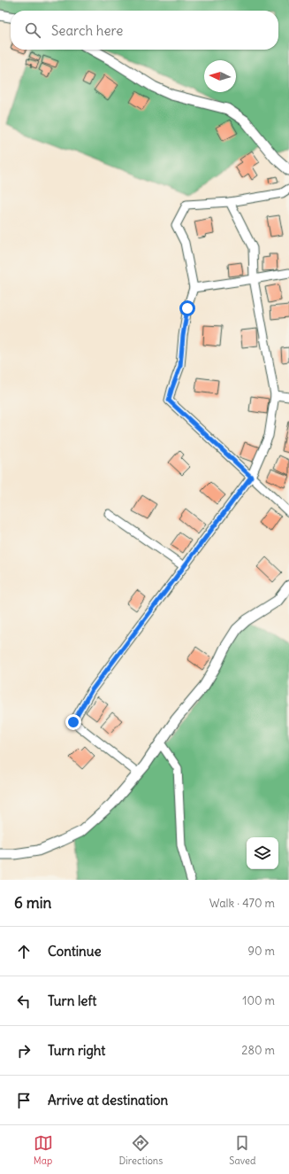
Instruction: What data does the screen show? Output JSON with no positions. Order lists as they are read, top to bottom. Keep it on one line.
{"north":"left","page":{"search":"Search here","heading":["6 min","Walk · 470 m"],"list":[["Continue","90 m"],["Turn left","100 m"],["Turn right","280 m"],"Arrive at destination"],"nav":["Map","Directions","Saved"]}}
